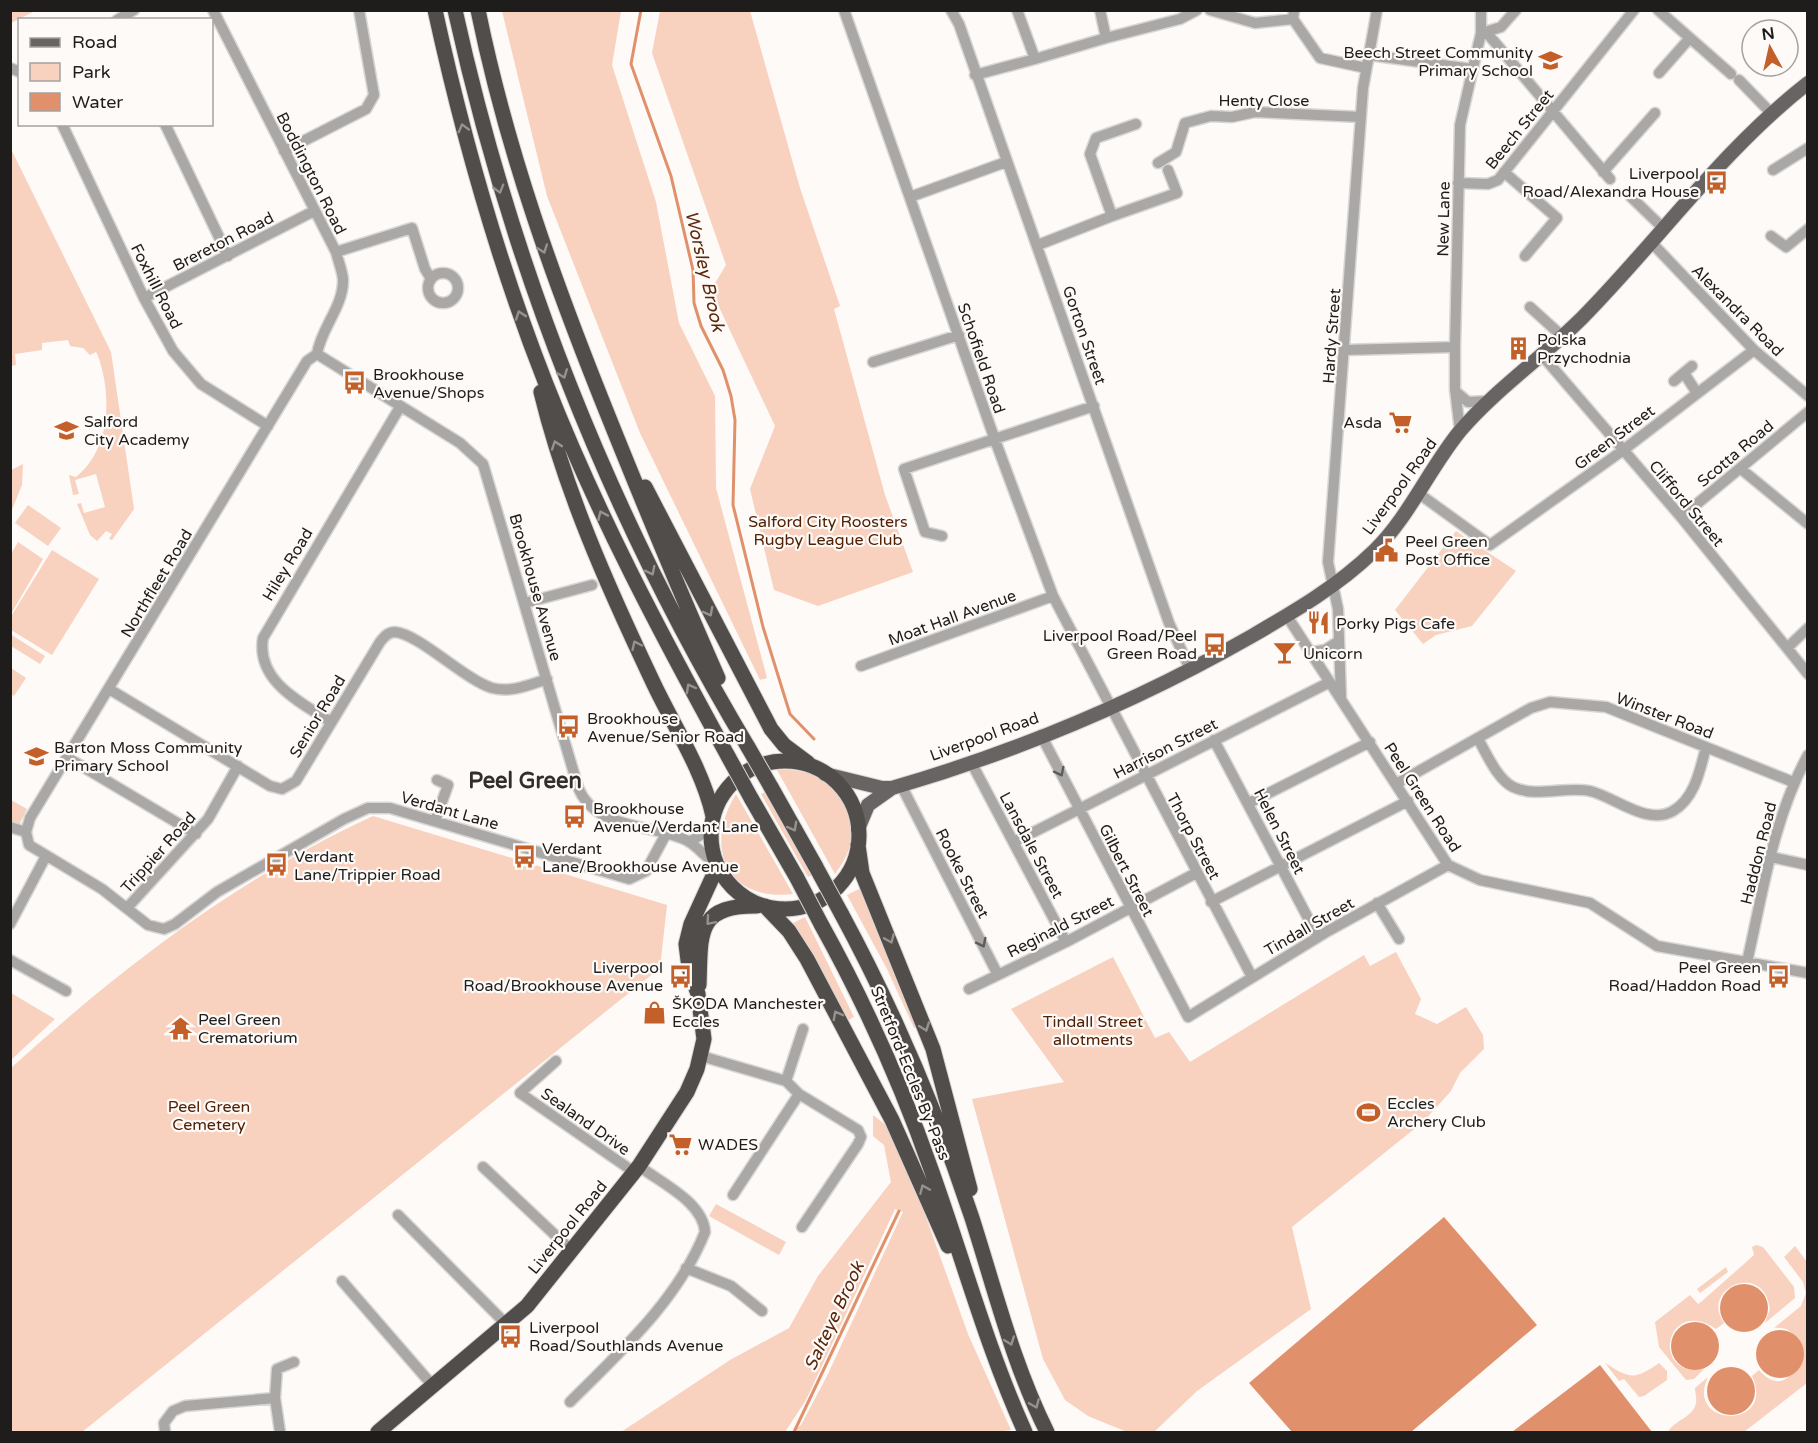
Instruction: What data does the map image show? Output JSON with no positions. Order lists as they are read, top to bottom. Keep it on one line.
{"streets":{"highway":["Liverpool Road","Stretford-Eccles By-Pass"],"street":["Henty Close","Beech Street","Boddington Road","New Lane","Brereton Road","Foxhill Road","Alexandra Road","Gorton Street","Hardy Street","Schofield Road","Green Street","Scotta Road","Clifford Street","Hiley Road","Northfleet Road","Brookhouse Avenue","Moat Hall Avenue","Winster Road","Senior Road","Harrison Street","Peel Green Road","Verdant Lane","Helen Street","Thorp Street","Lansdale Street","Trippier Road","Haddon Road","Gilbert Street","Rooke Street","Reginald Street","Tindall Street","Sealand Drive"]},"crossings":[["Henty Close","Hardy Street"],["Beech Street","New Lane"],["Boddington Road","Brereton Road"],["Boddington Road","Northfleet Road"],["Boddington Road","Brookhouse Avenue"],["New Lane","Liverpool Road"],["Brereton Road","Foxhill Road"],["Foxhill Road","Northfleet Road"],["Alexandra Road","Green Street"],["Alexandra Road","Liverpool Road"],["Gorton Street","Liverpool Road"],["Hardy Street","Liverpool Road"],["Schofield Road","Liverpool Road"],["Schofield Road","Moat Hall Avenue"],["Schofield Road","Thorp Street"],["Green Street","Liverpool Road"],["Green Street","Clifford Street"],["Scotta Road","Clifford Street"],["Liverpool Road","Clifford Street"],["Liverpool Road","Brookhouse Avenue"],["Liverpool Road","Peel Green Road"],["Liverpool Road","Thorp Street"],["Liverpool Road","Lansdale Street"],["Liverpool Road","Gilbert Street"],["Liverpool Road","Rooke Street"],["Liverpool Road","Sealand Drive"],["Hiley Road","Brookhouse Avenue"],["Hiley Road","Senior Road"],["Northfleet Road","Brookhouse Avenue"],["Northfleet Road","Senior Road"],["Northfleet Road","Trippier Road"],["Brookhouse Avenue","Senior Road"],["Brookhouse Avenue","Verdant Lane"],["Winster Road","Peel Green Road"],["Winster Road","Haddon Road"],["Senior Road","Trippier Road"],["Harrison Street","Peel Green Road"],["Harrison Street","Helen Street"],["Harrison Street","Thorp Street"],["Harrison Street","Lansdale Street"],["Harrison Street","Gilbert Street"],["Peel Green Road","Haddon Road"],["Peel Green Road","Tindall Street"],["Verdant Lane","Trippier Road"],["Helen Street","Tindall Street"],["Thorp Street","Reginald Street"],["Thorp Street","Tindall Street"],["Lansdale Street","Reginald Street"],["Gilbert Street","Reginald Street"],["Gilbert Street","Tindall Street"],["Rooke Street","Reginald Street"]],"one_way":["Rooke Street"],"districts":["Peel Green"],"water":["Worsley Brook","Salteye Brook"],"parks":["Salford City Roosters Rugby League Club","Tindall Street allotments","Peel Green Cemetery"],"places":{"school or university":["Beech Street Community Primary School","Salford City Academy","Barton Moss Community Primary School"],"bus stop":["Liverpool Road/Alexandra House","Brookhouse Avenue/Shops","Liverpool Road/Peel Green Road","Brookhouse Avenue/Senior Road","Brookhouse Avenue/Verdant Lane","Verdant Lane/Brookhouse Avenue","Verdant Lane/Trippier Road","Liverpool Road/Brookhouse Avenue","Peel Green Road/Haddon Road","Liverpool Road/Southlands Avenue"],"building":["Polska Przychodnia"],"supermarket":["Asda","WADES"],"public building":["Peel Green Post Office"],"restaurant":["Porky Pigs Cafe"],"bar":["Unicorn"],"shop":["ŠKODA Manchester Eccles"],"temple":["Peel Green Crematorium"],"sports":["Eccles Archery Club"]},"legend":["Road","Park","Water"],"north":"top"}
